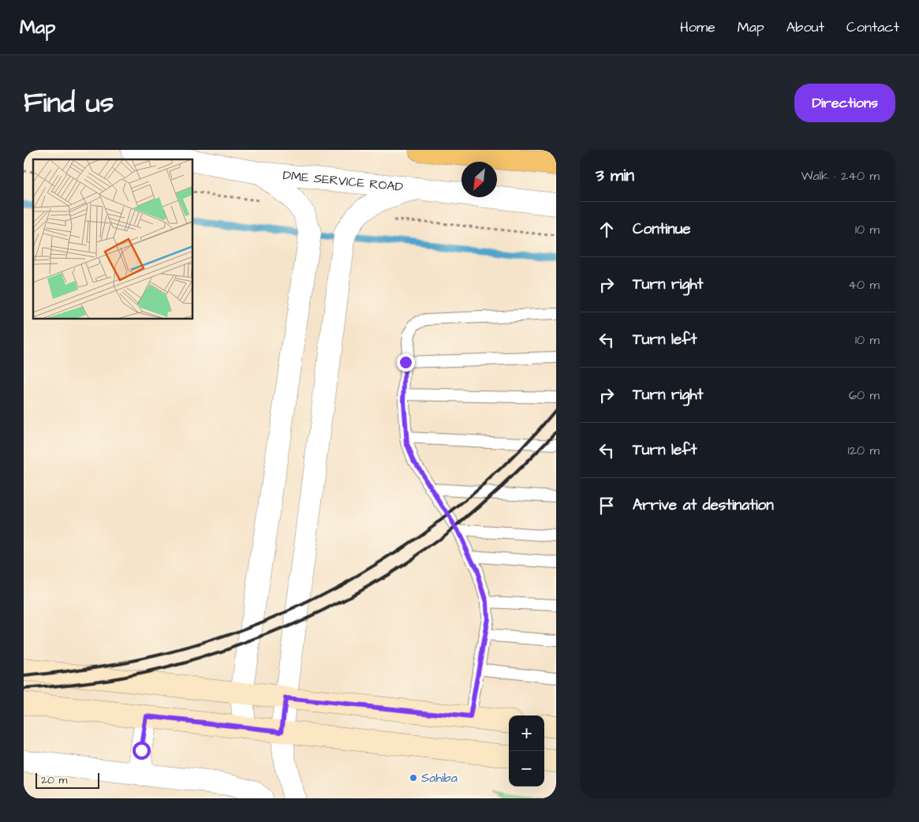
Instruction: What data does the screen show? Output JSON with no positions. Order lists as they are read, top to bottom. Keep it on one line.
{"streets":{"street":["DME SERVICE ROAD"]},"places":["Sahiba"],"scale_bar":"20 m","north":"bottom left","page":{"header":"Map","nav":["Home","Map","About","Contact"],"title":"Find us","buttons":"Directions","heading":["3 min","Walk · 240 m"],"list":[["Continue","10 m"],["Turn right","40 m"],["Turn left","10 m"],["Turn right","60 m"],["Turn left","120 m"],"Arrive at destination"],"map_buttons":["+","−"],"scale":"20 m"}}
